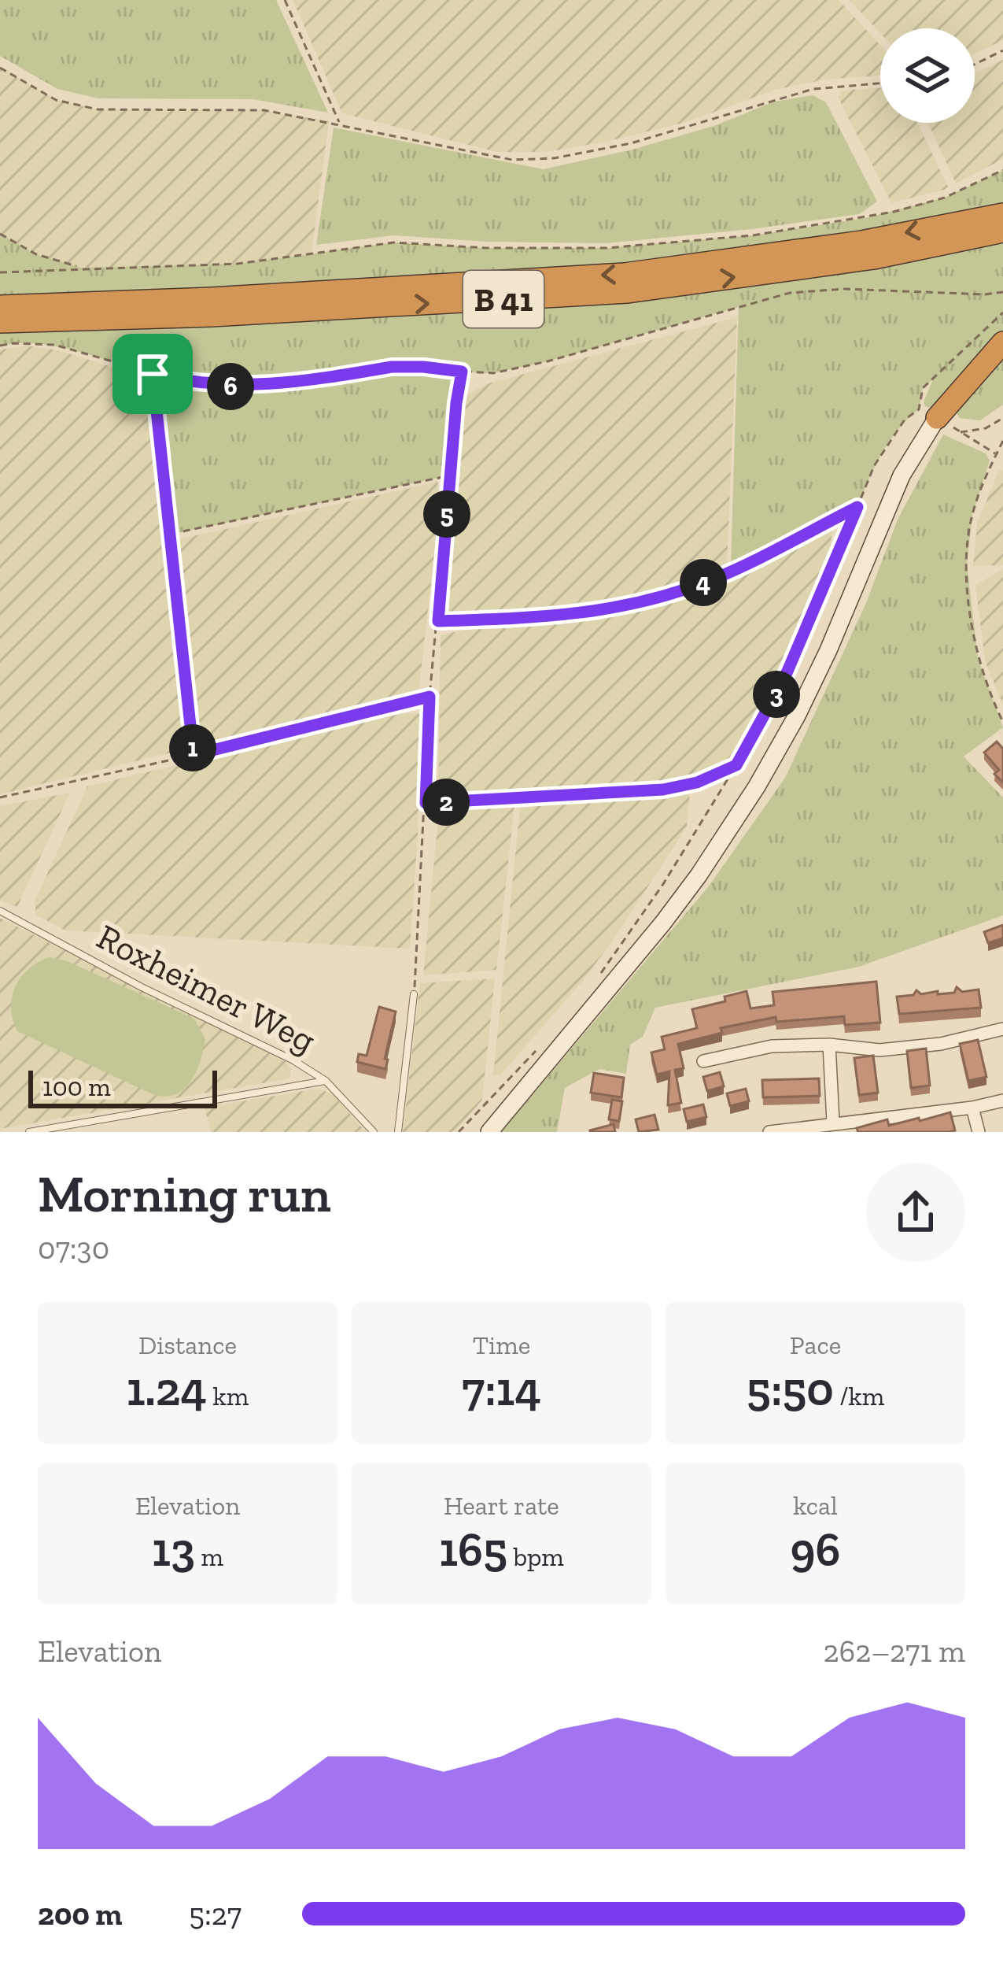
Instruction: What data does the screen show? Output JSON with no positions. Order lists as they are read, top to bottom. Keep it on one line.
{"streets":{"highway":["B 41"],"lane":["Roxheimer Weg"]},"scale_bar":"100 m","page":{"pins":["6","5","4","3","1","2"],"scale":"100 m","heading":["Morning run","07:30"],"stats":[["Distance","1.24 km"],["Time","7:14"],["Pace","5:50 /km"],["Elevation","13 m"],["Heart rate","165 bpm"],["kcal","96"]],"chart":["Elevation","262–271 m"],"list":[{"name":"200 m","note":"5:27"}]}}
